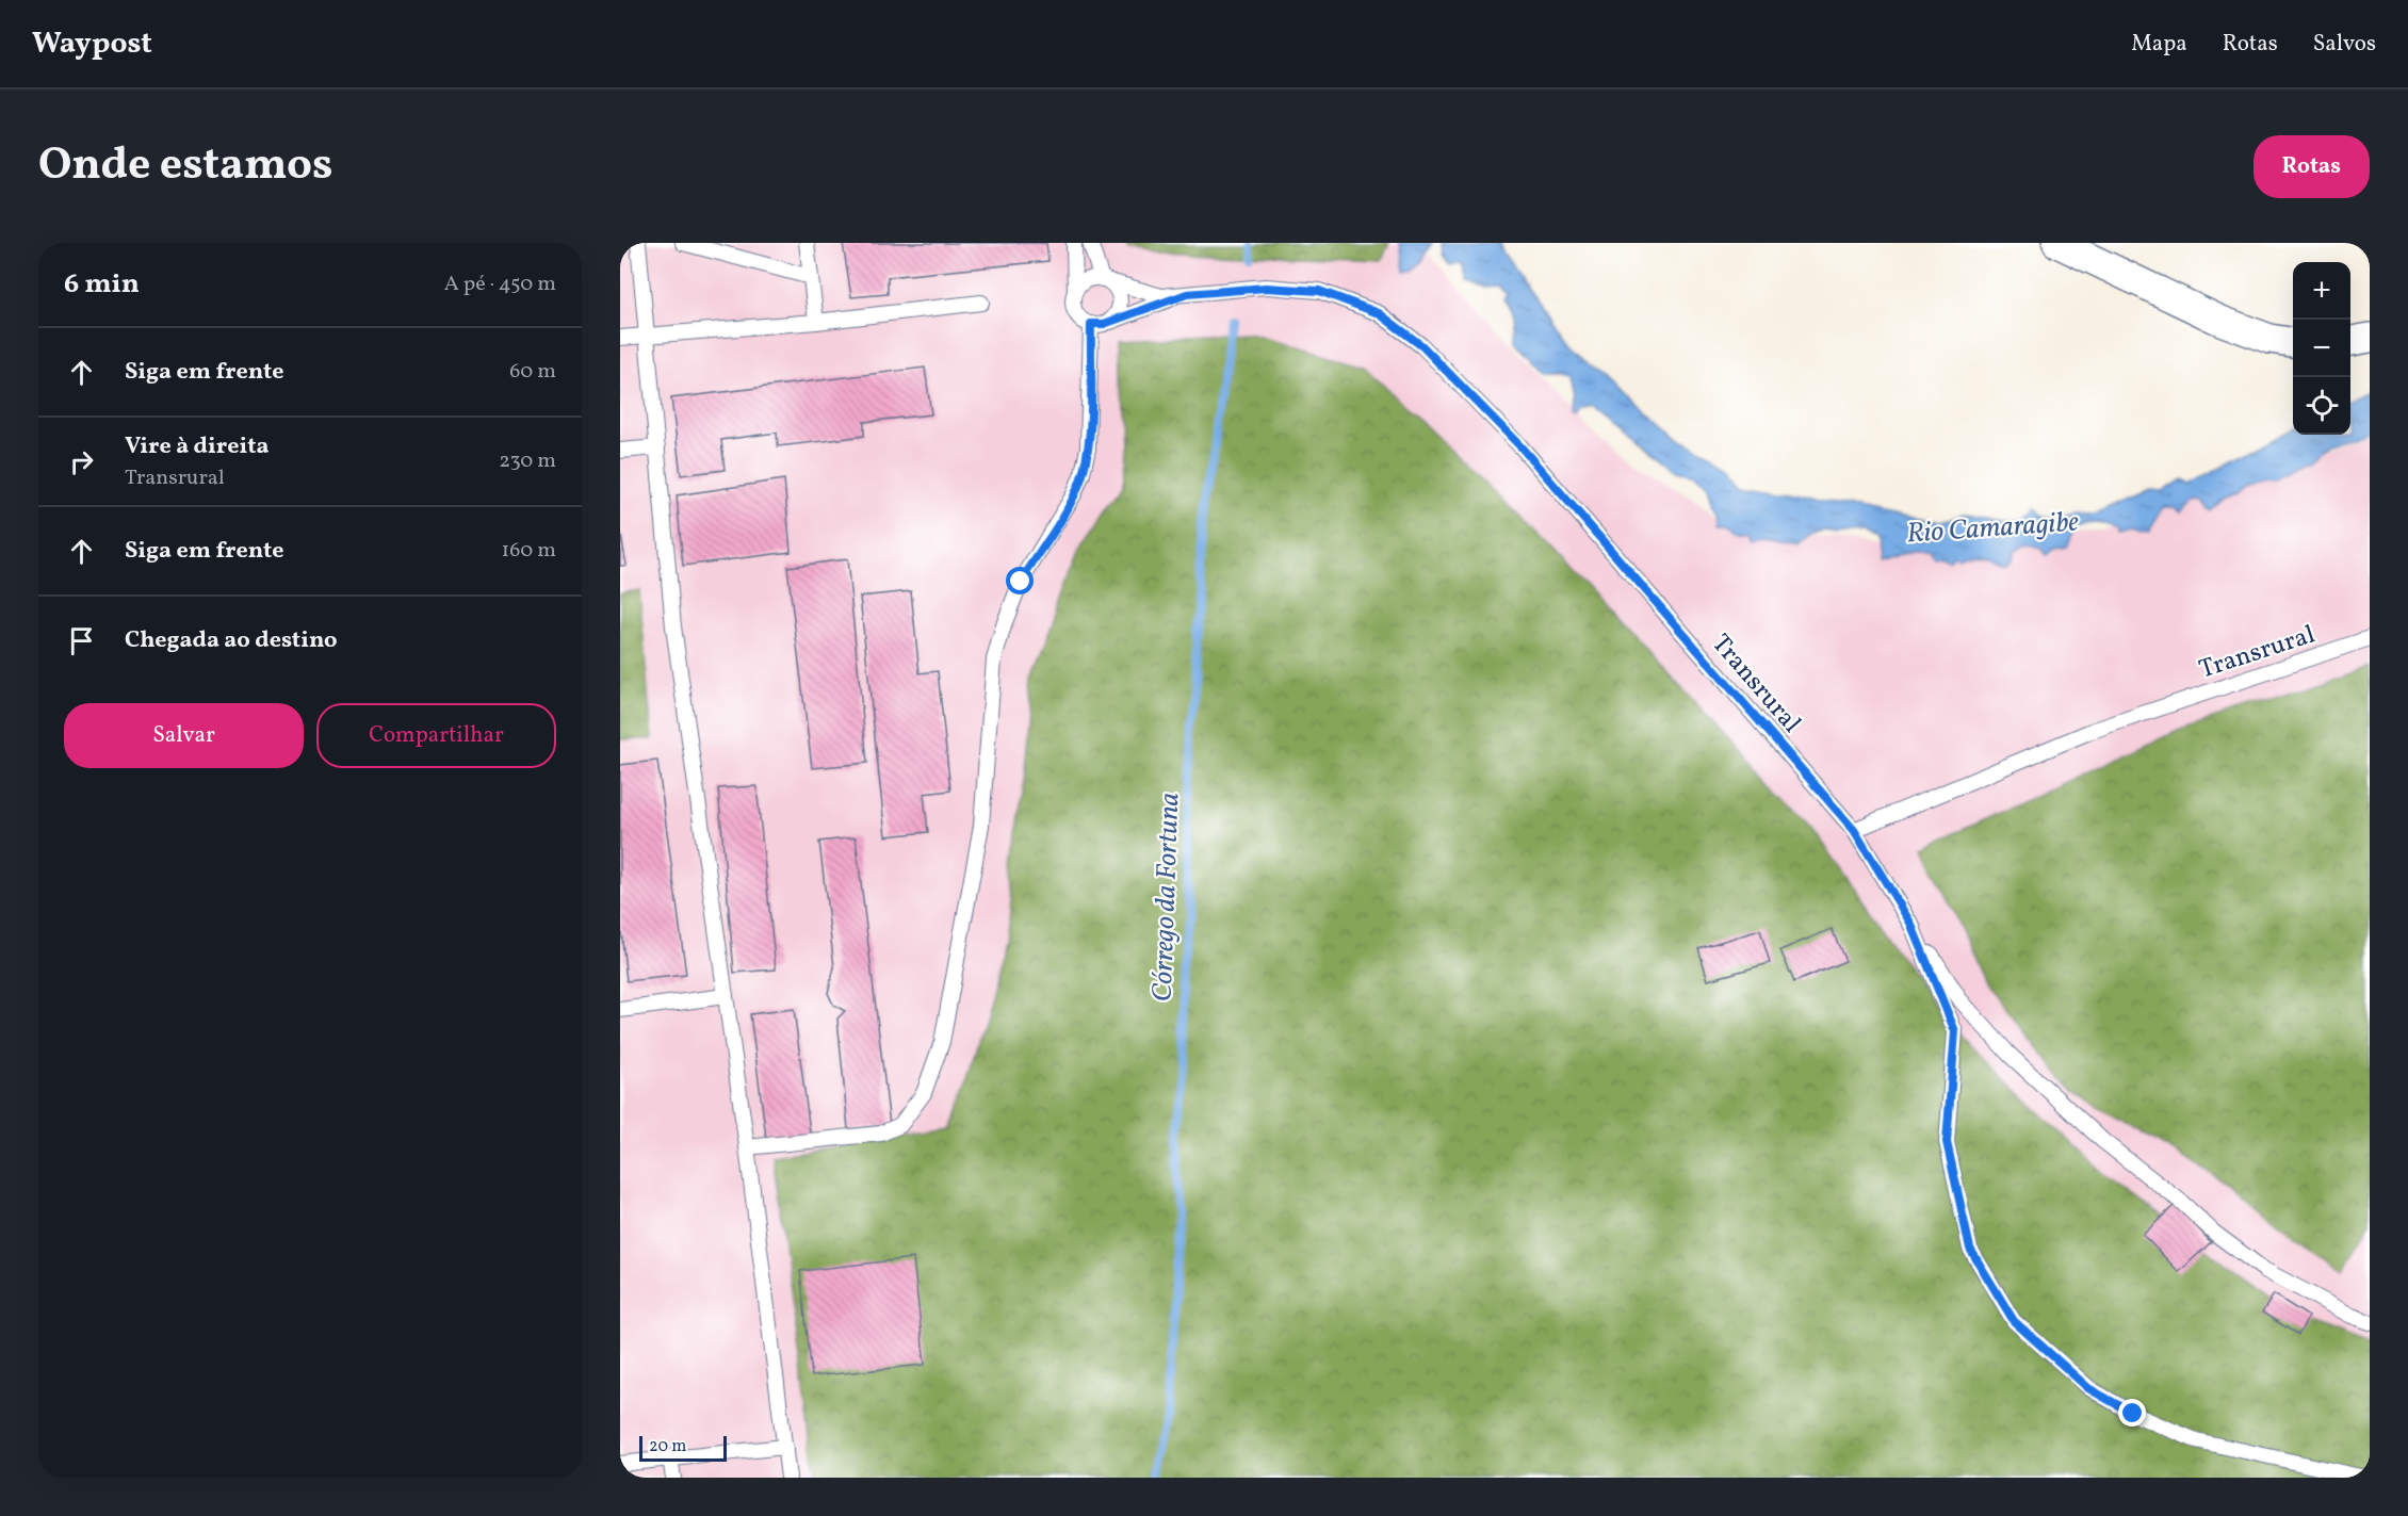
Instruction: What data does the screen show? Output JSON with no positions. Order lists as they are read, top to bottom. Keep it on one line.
{"streets":{"lane":["Transrural"]},"water":["Rio Camaragibe","Córrego da Fortuna"],"scale_bar":"20 m","page":{"header":"Waypost","nav":["Mapa","Rotas","Salvos"],"title":"Onde estamos","buttons":["Rotas",["Salvar","Compartilhar"]],"heading":["6 min","A pé · 450 m"],"map_buttons":["+","−"],"list":[["Siga em frente","60 m"],["Vire à direita","Transrural","230 m"],["Siga em frente","160 m"],"Chegada ao destino"],"scale":"20 m"}}
